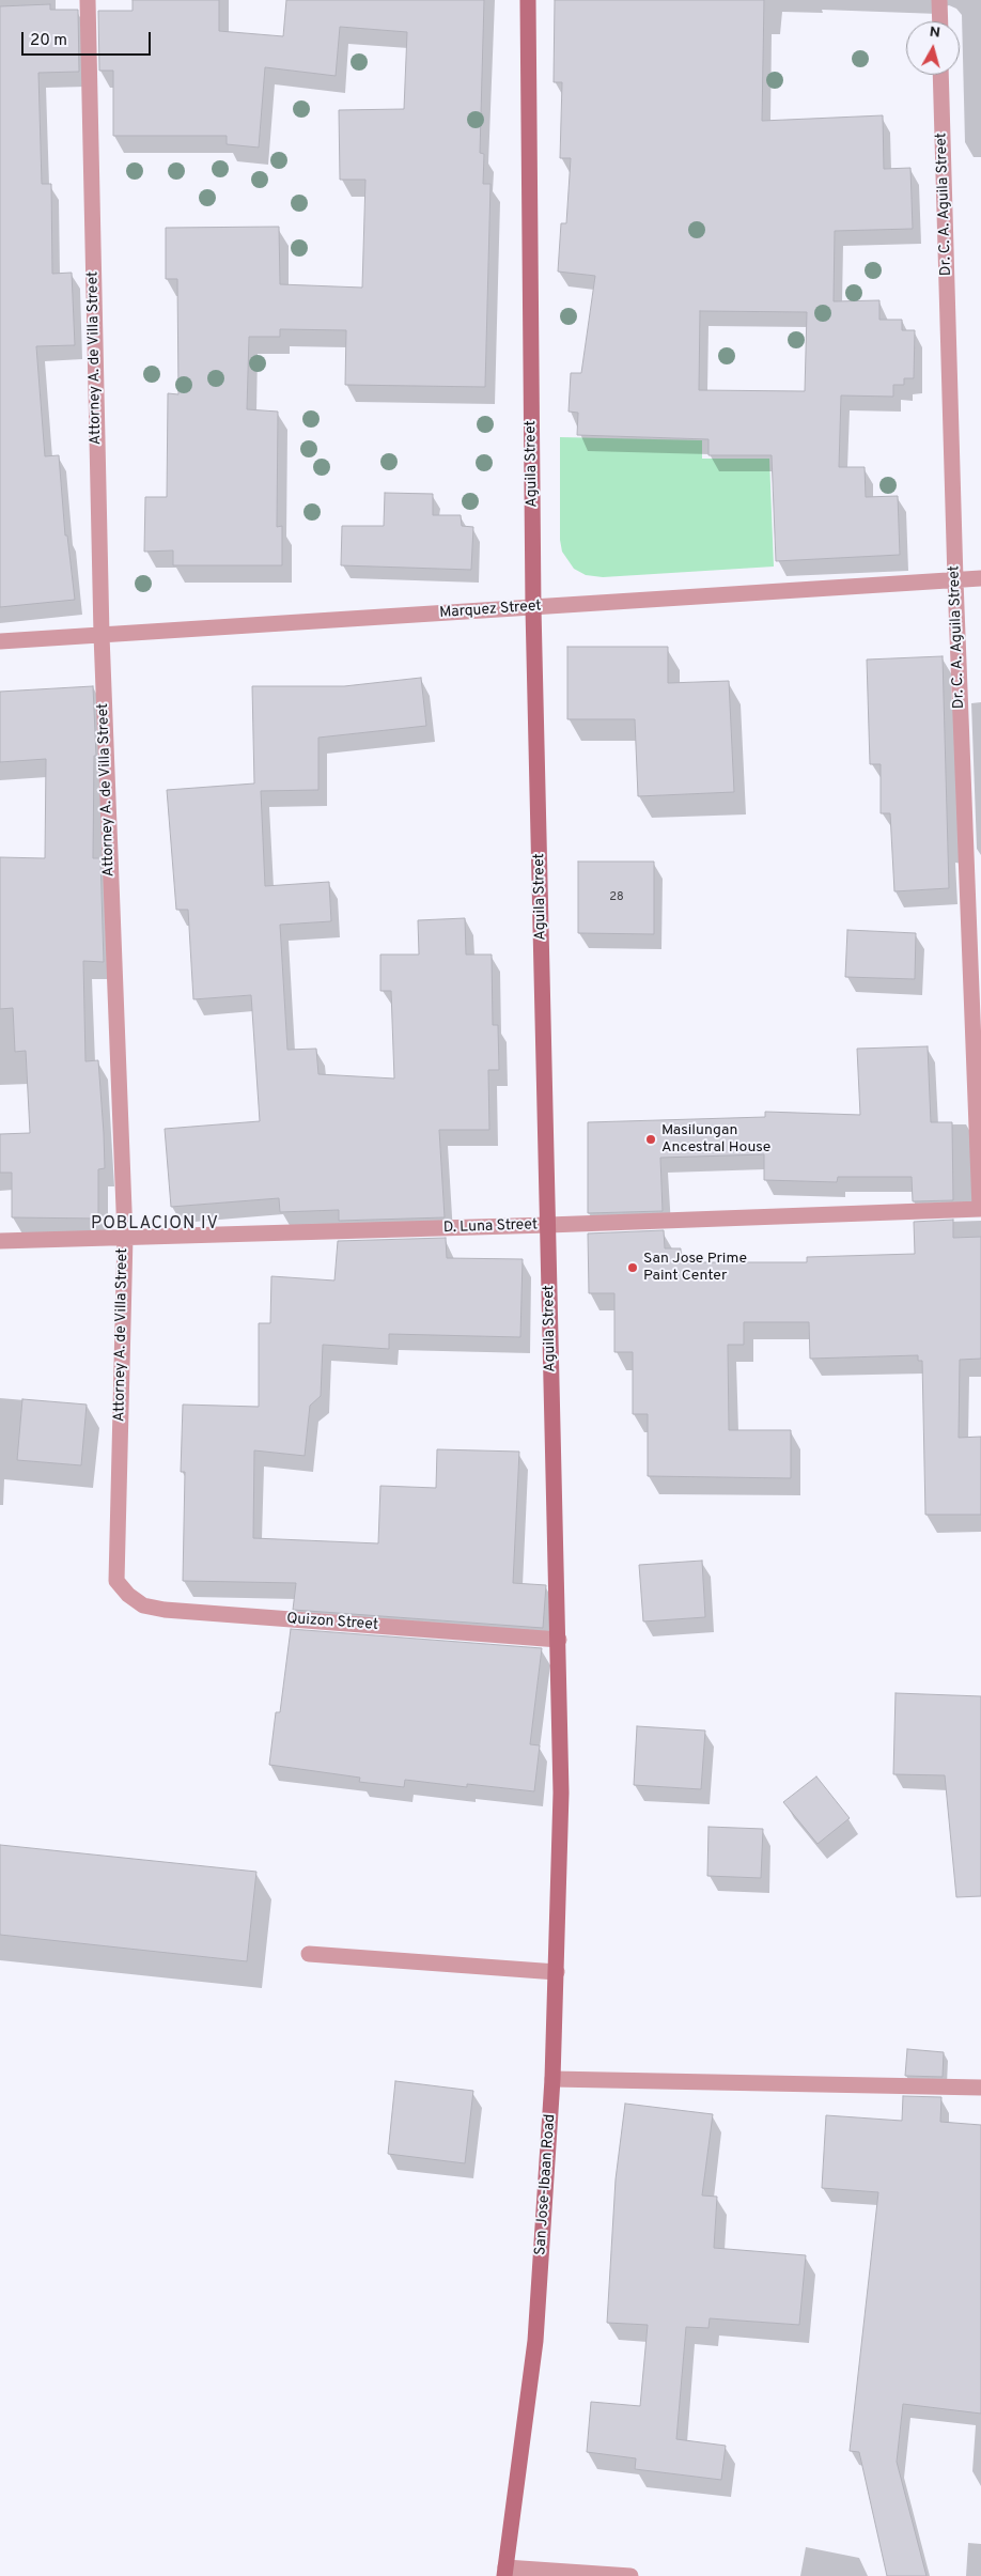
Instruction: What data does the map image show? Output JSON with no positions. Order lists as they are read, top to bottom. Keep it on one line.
{"streets":{"main road":["Aguila Street","San Jose-Ibaan Road"],"street":["Dr. C. A. Aguila Street","Attorney A. de Villa Street","Marquez Street","D. Luna Street","Quizon Street"]},"crossings":[["Dr. C. A. Aguila Street","Marquez Street"],["Dr. C. A. Aguila Street","D. Luna Street"],["Attorney A. de Villa Street","Marquez Street"],["Attorney A. de Villa Street","D. Luna Street"],["Attorney A. de Villa Street","Quizon Street"],["Aguila Street","Marquez Street"],["Aguila Street","D. Luna Street"],["Aguila Street","Quizon Street"],["Aguila Street","San Jose-Ibaan Road"]],"districts":["POBLACION IV"],"places":["Masilungan Ancestral House","San Jose Prime Paint Center"],"house_numbers":["28"],"scale_bar":"20 m","north":"top"}
